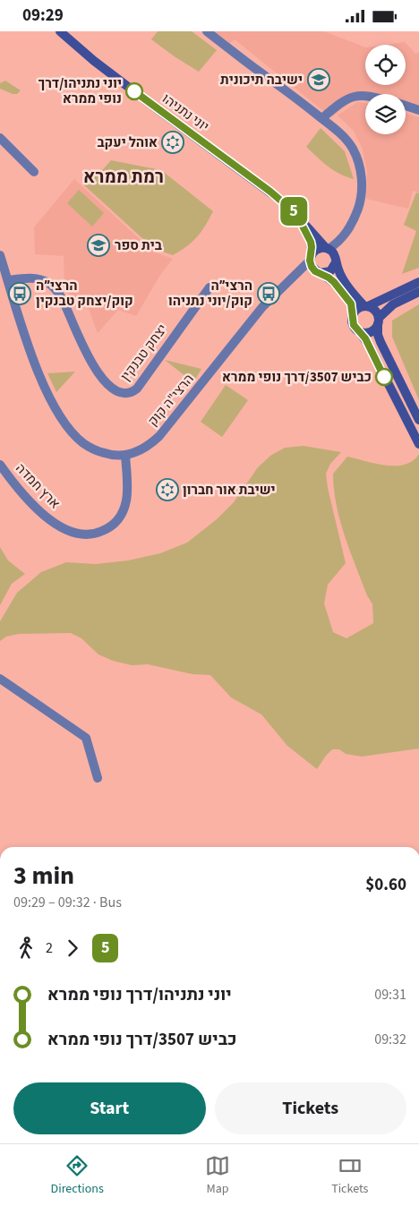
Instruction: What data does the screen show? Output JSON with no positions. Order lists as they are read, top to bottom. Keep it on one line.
{"streets":{"street":["יוני נתניהו","יצחק טבנקין","הרצי\"ה קוק","ארץ חמדה"]},"crossings":[["יוני נתניהו","הרצי\"ה קוק"],["הרצי\"ה קוק","ארץ חמדה"]],"districts":["רמת ממרא"],"places":{"school or university":["ישיבה תיכונית","בית ספר"],"other":["יוני נתניהו/דרך נופי ממרא","כביש 3507/דרך נופי ממרא"],"synagogue":["אוהל יעקב","ישיבת אור חברון"],"bus stop":["הרצי״ה קוק/יצחק טבנקין","הרצי״ה קוק/יוני נתניהו"]},"lines":["bus line 5"],"page":{"status":"09:29","on_map":"5","heading":["3 min","09:29 – 09:32 · Bus","$0.60"],"legs":["2","5"],"list":[{"name":"יוני נתניהו/דרך נופי ממרא","value":"09:31"},{"name":"כביש 3507/דרך נופי ממרא","value":"09:32"}],"buttons":["Start","Tickets"],"tabs":["Directions","Map","Tickets"]}}
